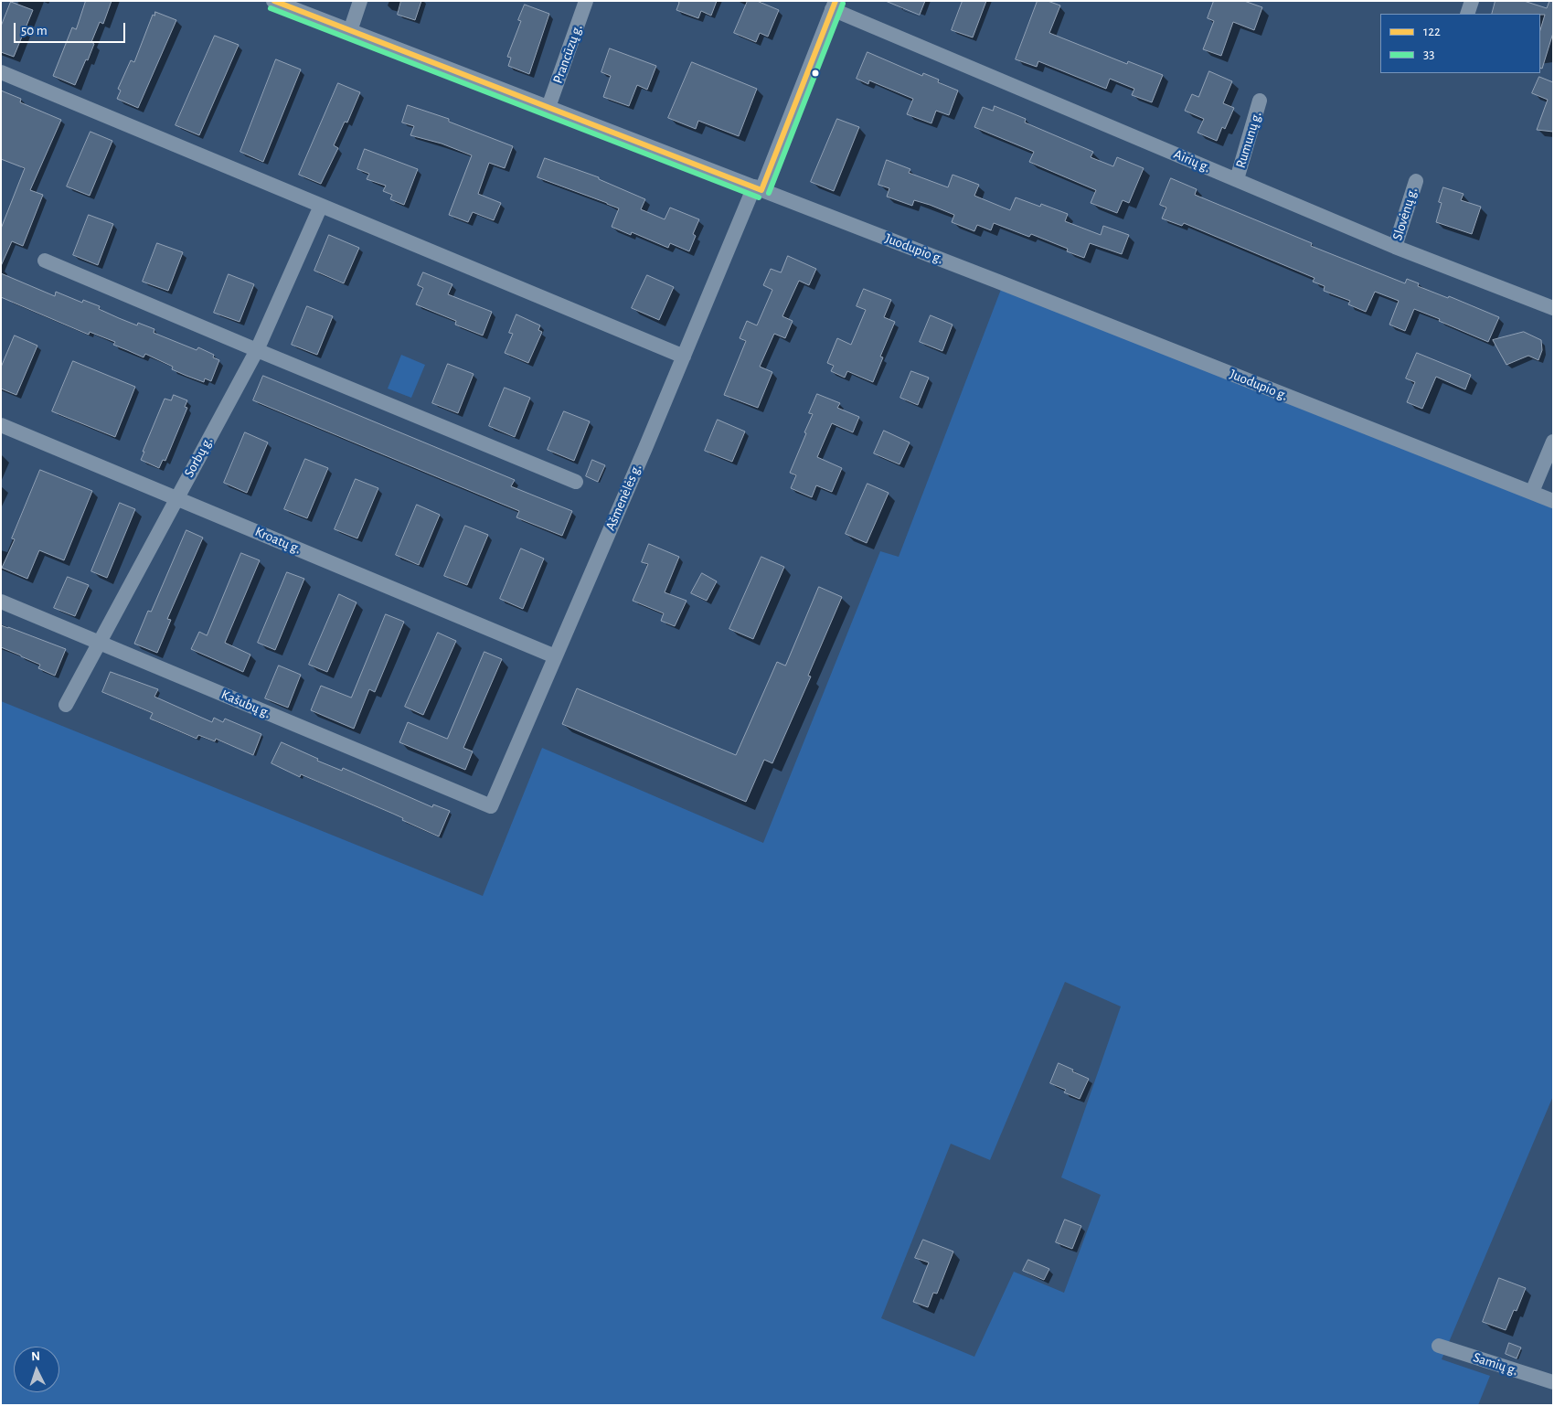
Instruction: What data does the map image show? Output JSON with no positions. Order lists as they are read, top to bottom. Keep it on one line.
{"streets":{"street":["Prancūzų g.","Rumunų g.","Airių g.","Slovėnų g.","Juodupio g.","Sorbų g.","Ašmenėlės g.","Kroatų g.","Kašubų g.","Samių g."]},"crossings":[["Prancūzų g.","Juodupio g."],["Rumunų g.","Airių g."],["Airių g.","Slovėnų g."],["Airių g.","Ašmenėlės g."],["Juodupio g.","Ašmenėlės g."],["Sorbų g.","Kroatų g."],["Sorbų g.","Kašubų g."],["Ašmenėlės g.","Kroatų g."],["Ašmenėlės g.","Kašubų g."]],"lines":["transit line 122","transit line 33"],"legend":["122","33"],"scale_bar":"50 m","north":"top"}
